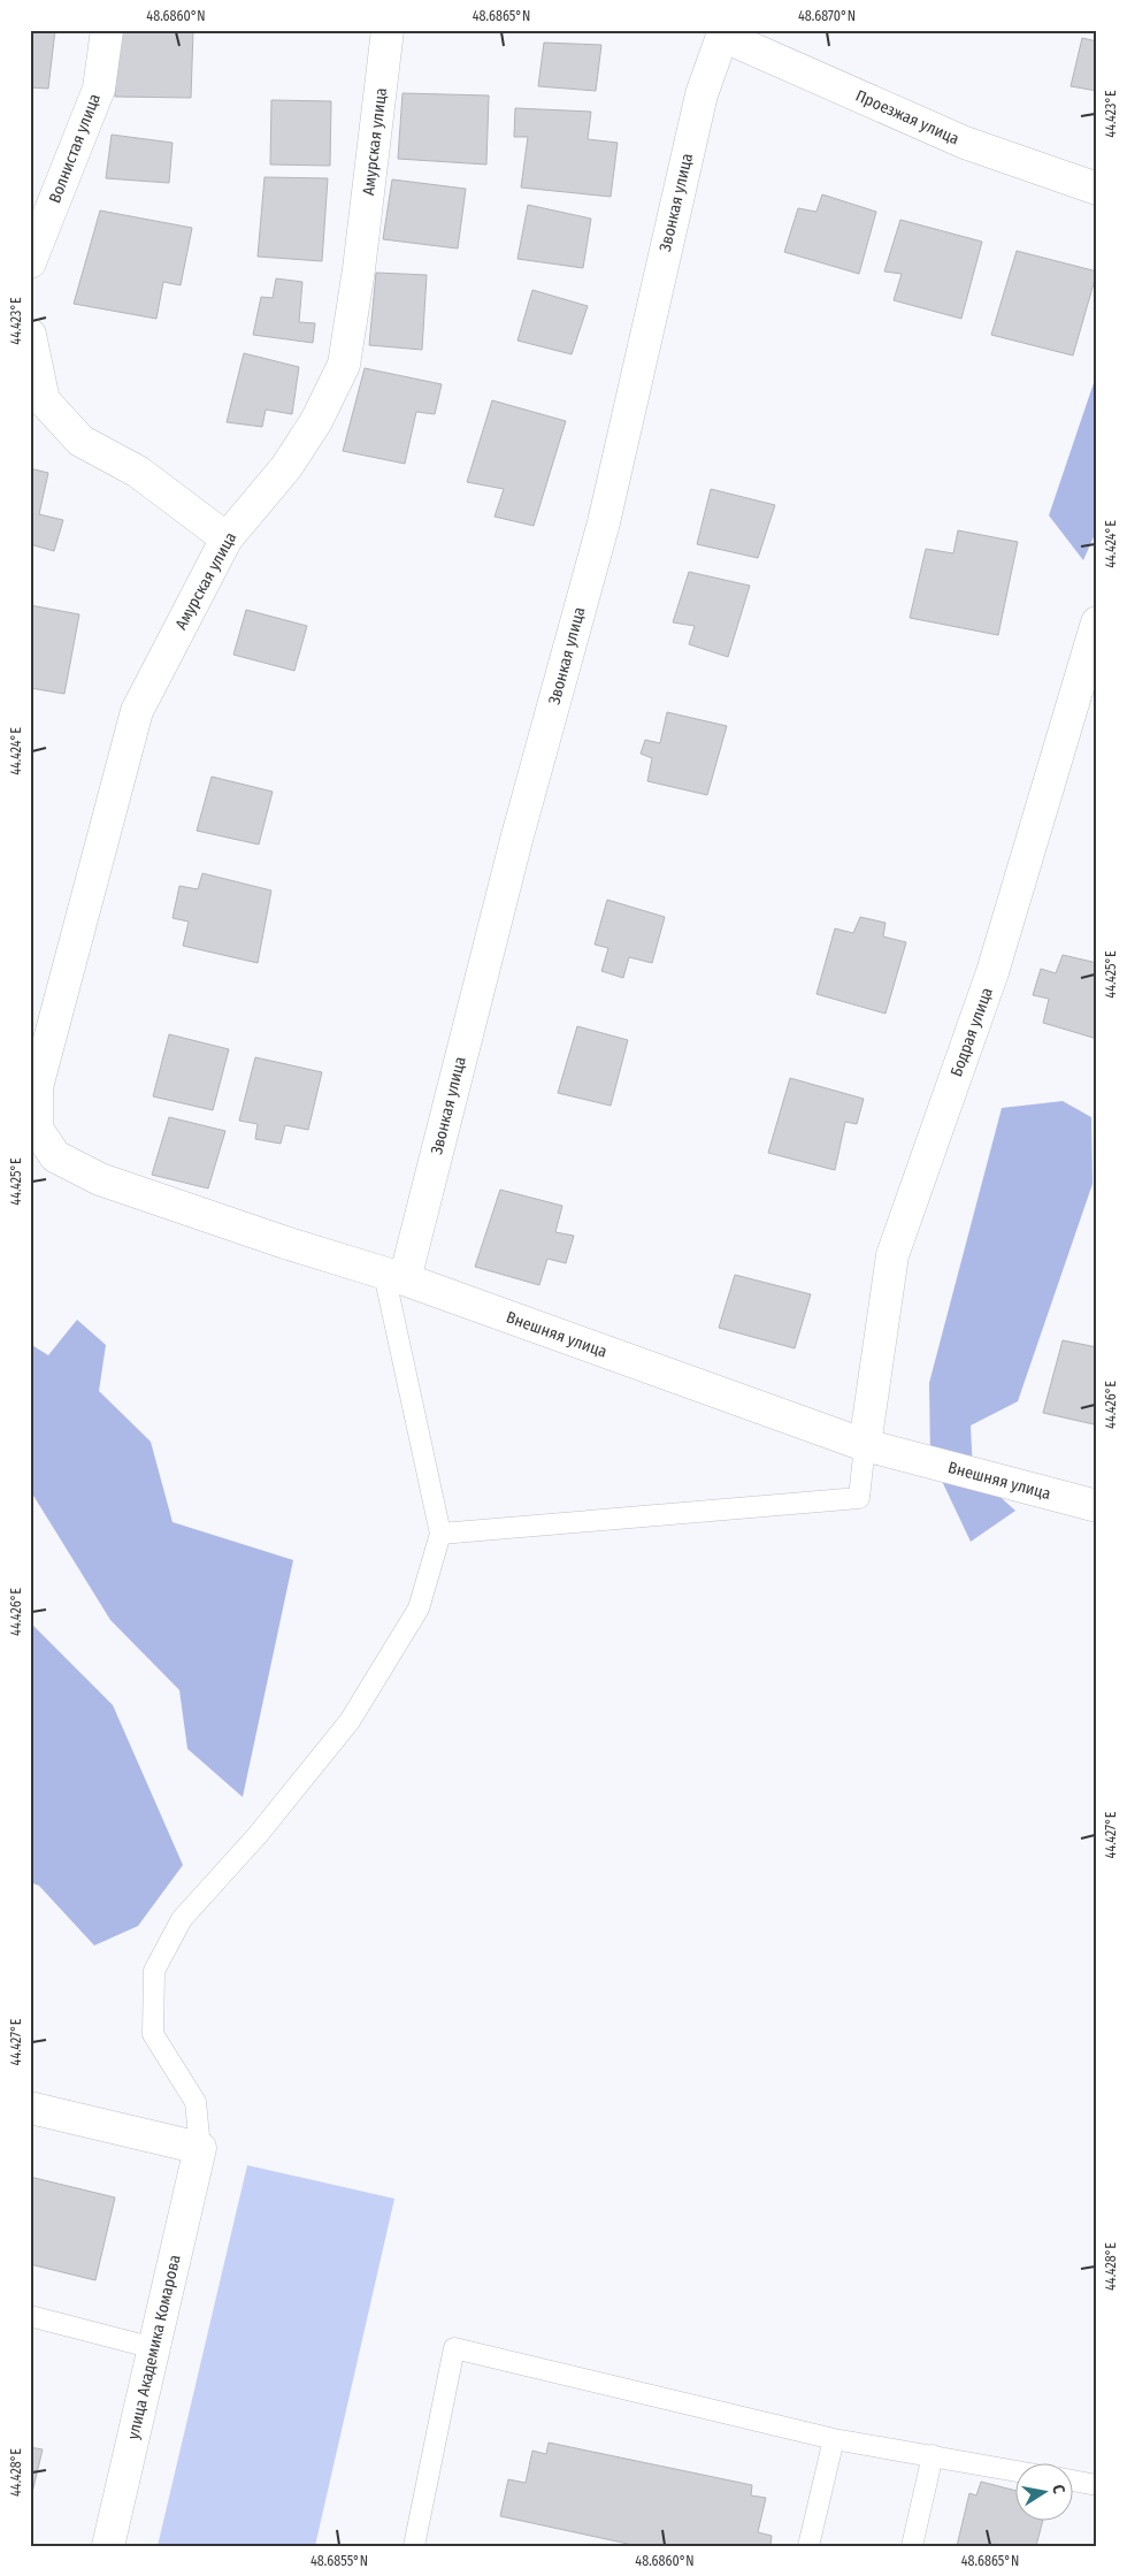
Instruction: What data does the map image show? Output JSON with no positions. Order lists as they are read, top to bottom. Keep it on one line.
{"streets":{"street":["Проезжая улица","Амурская улица","Волнистая улица","Звонкая улица","Бодрая улица","Внешняя улица","улица Академика Комарова"]},"crossings":[["Проезжая улица","Звонкая улица"],["Амурская улица","Внешняя улица"],["Звонкая улица","Внешняя улица"],["Бодрая улица","Внешняя улица"]],"north":"right","coordinates":["48.6860°N","48.6865°N","48.6870°N","44.423°E","44.424°E","44.425°E","44.426°E","44.427°E","44.428°E","48.6855°N"]}
